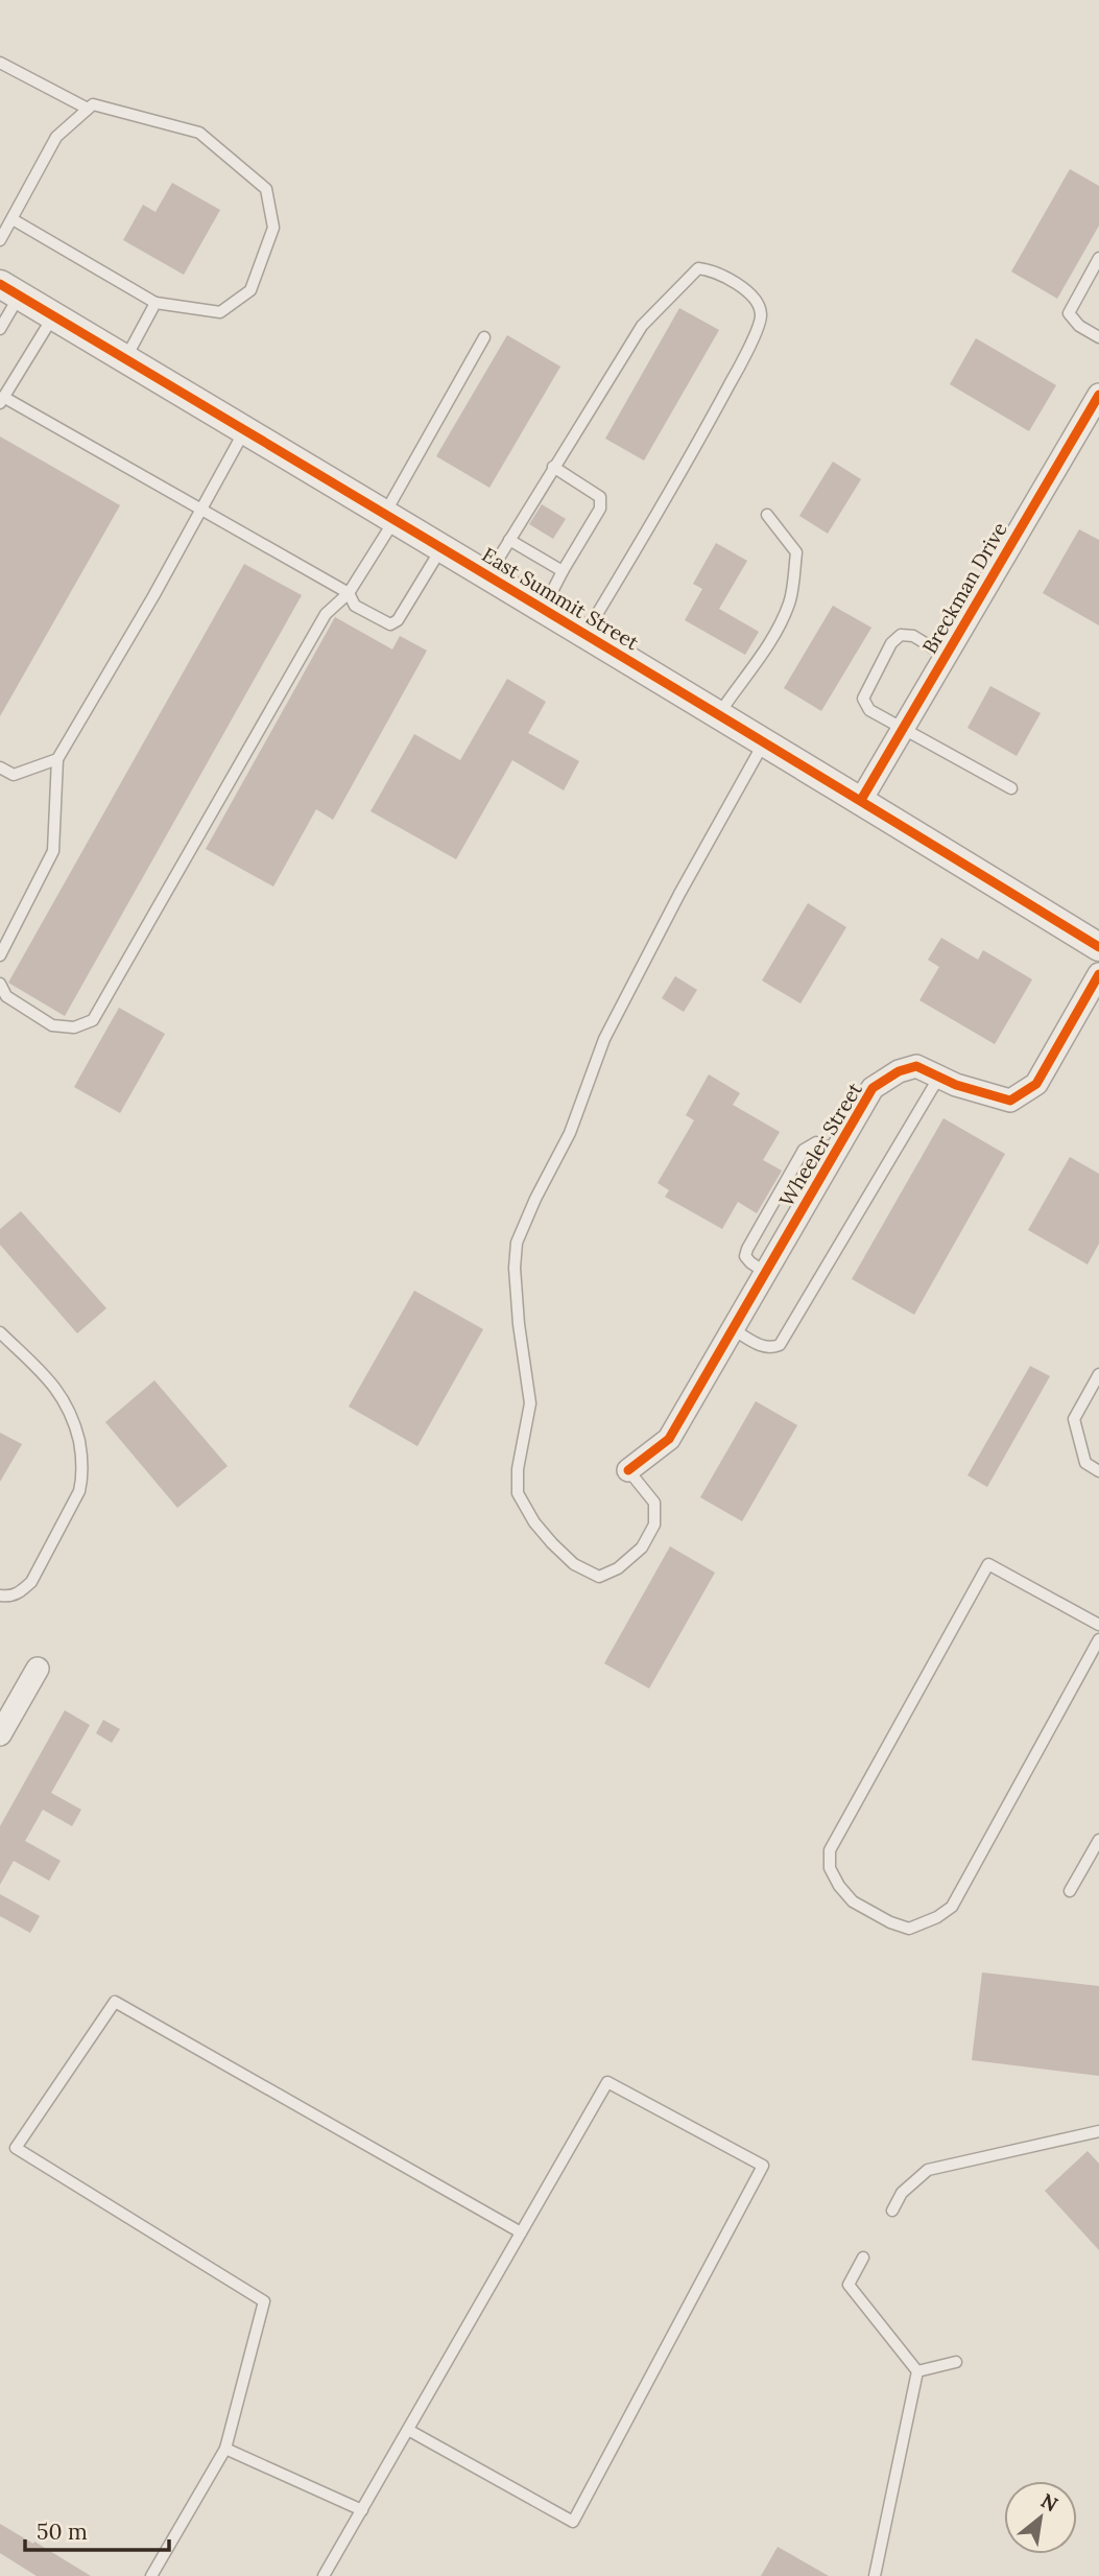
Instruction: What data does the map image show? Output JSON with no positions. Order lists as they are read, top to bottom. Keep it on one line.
{"streets":{"street":["Breckman Drive","East Summit Street","Wheeler Street"]},"crossings":[["Breckman Drive","East Summit Street"]],"scale_bar":"50 m","north":"top right"}
